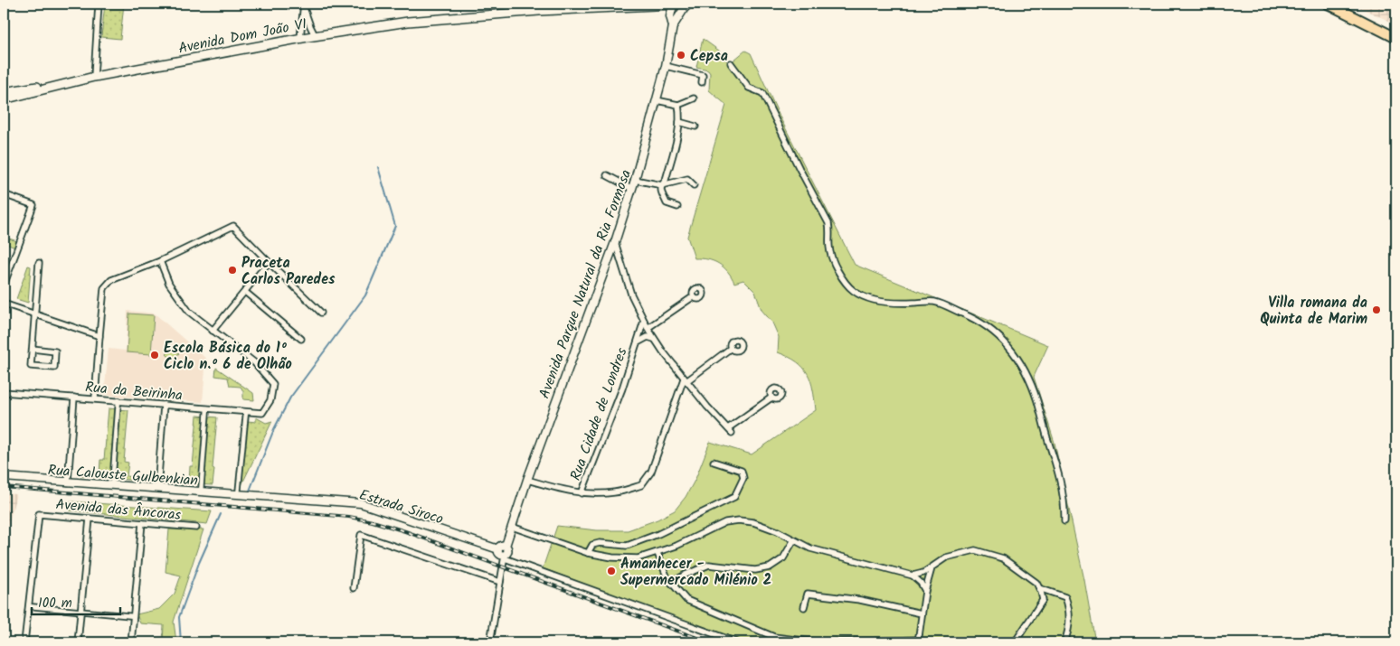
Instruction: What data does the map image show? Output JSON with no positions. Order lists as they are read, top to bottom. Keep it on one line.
{"streets":{"main road":["Avenida Dom João VI"],"street":["Avenida Parque Natural da Ria Formosa","Rua da Beirinha","Rua Cidade de Londres","Rua Calouste Gulbenkian","Estrada Siroco","Avenida das Âncoras"]},"crossings":[["Avenida Parque Natural da Ria Formosa","Estrada Siroco"],["Rua Calouste Gulbenkian","Estrada Siroco"]],"places":["Cepsa","Praceta Carlos Paredes","Villa romana da Quinta de Marim","Escola Básica do 1º Ciclo n.º 6 de Olhão","Amanhecer - Supermercado Milénio 2"],"scale_bar":"100 m"}
